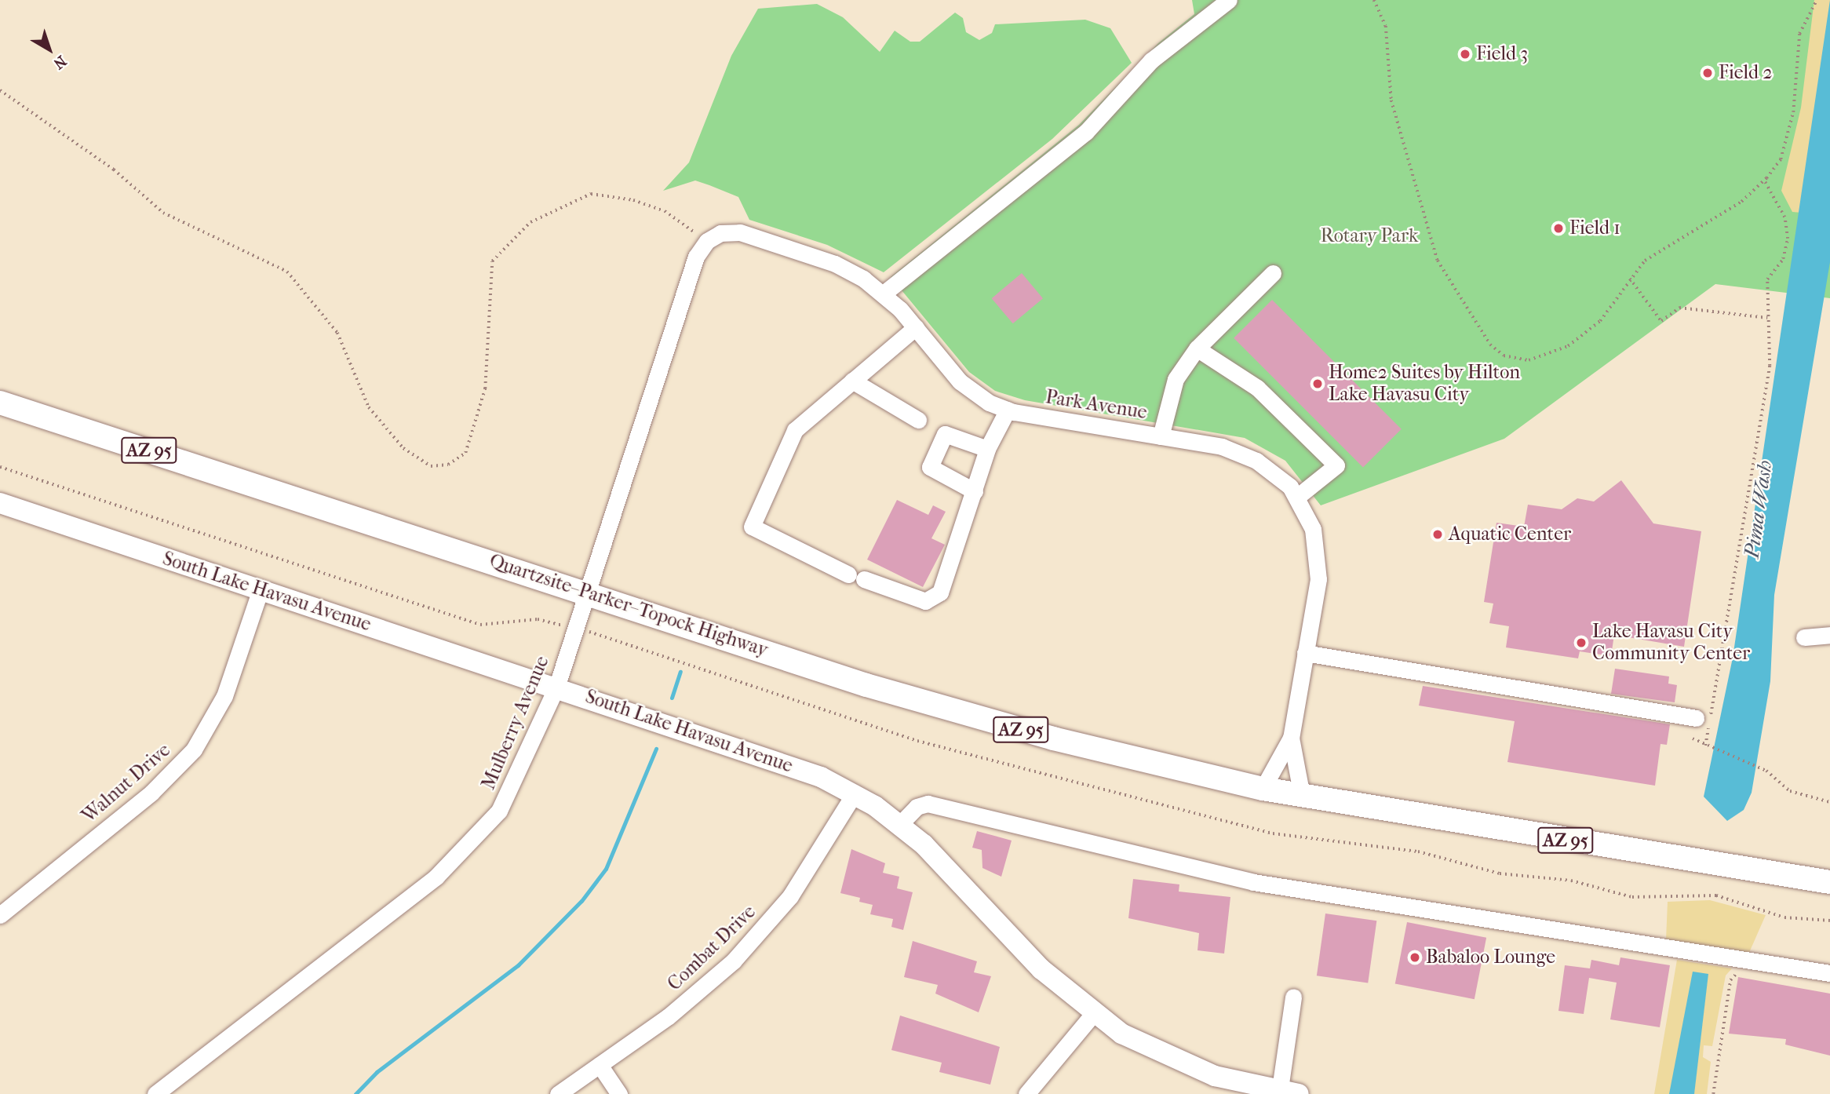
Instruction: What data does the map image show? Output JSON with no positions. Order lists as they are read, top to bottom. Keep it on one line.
{"streets":{"highway":["AZ 95","Quartzsite–Parker–Topock Highway"],"main road":["South Lake Havasu Avenue"],"street":["Park Avenue","Mulberry Avenue","Walnut Drive","Combat Drive"]},"crossings":[["Park Avenue","AZ 95"],["Park Avenue","Quartzsite–Parker–Topock Highway"],["Park Avenue","Mulberry Avenue"],["AZ 95","Quartzsite–Parker–Topock Highway"],["South Lake Havasu Avenue","Mulberry Avenue"],["South Lake Havasu Avenue","Walnut Drive"],["South Lake Havasu Avenue","Combat Drive"],["Quartzsite–Parker–Topock Highway","Mulberry Avenue"]],"water":["Pima Wash"],"parks":["Rotary Park"],"places":["Field 3","Field 2","Field 1","Home2 Suites by Hilton Lake Havasu City","Aquatic Center","Lake Havasu City Community Center","Babaloo Lounge"],"north":"bottom right"}
